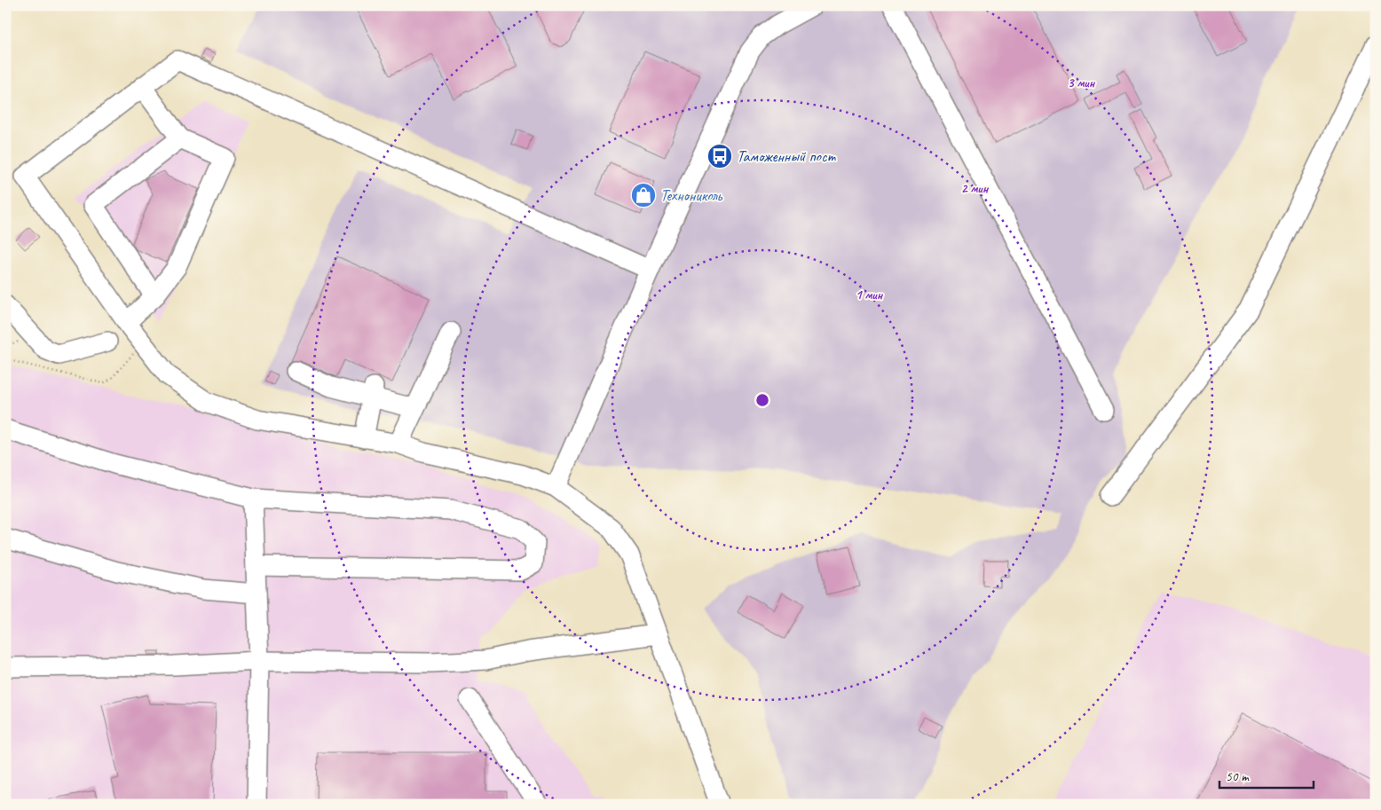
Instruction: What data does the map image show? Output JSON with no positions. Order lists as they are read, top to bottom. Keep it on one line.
{"places":{"bus stop":["Таможенный пост"],"shop":["Технониколь"]},"scale_bar":"50 m","rings":["3 мин","2 мин","1 мин"]}
